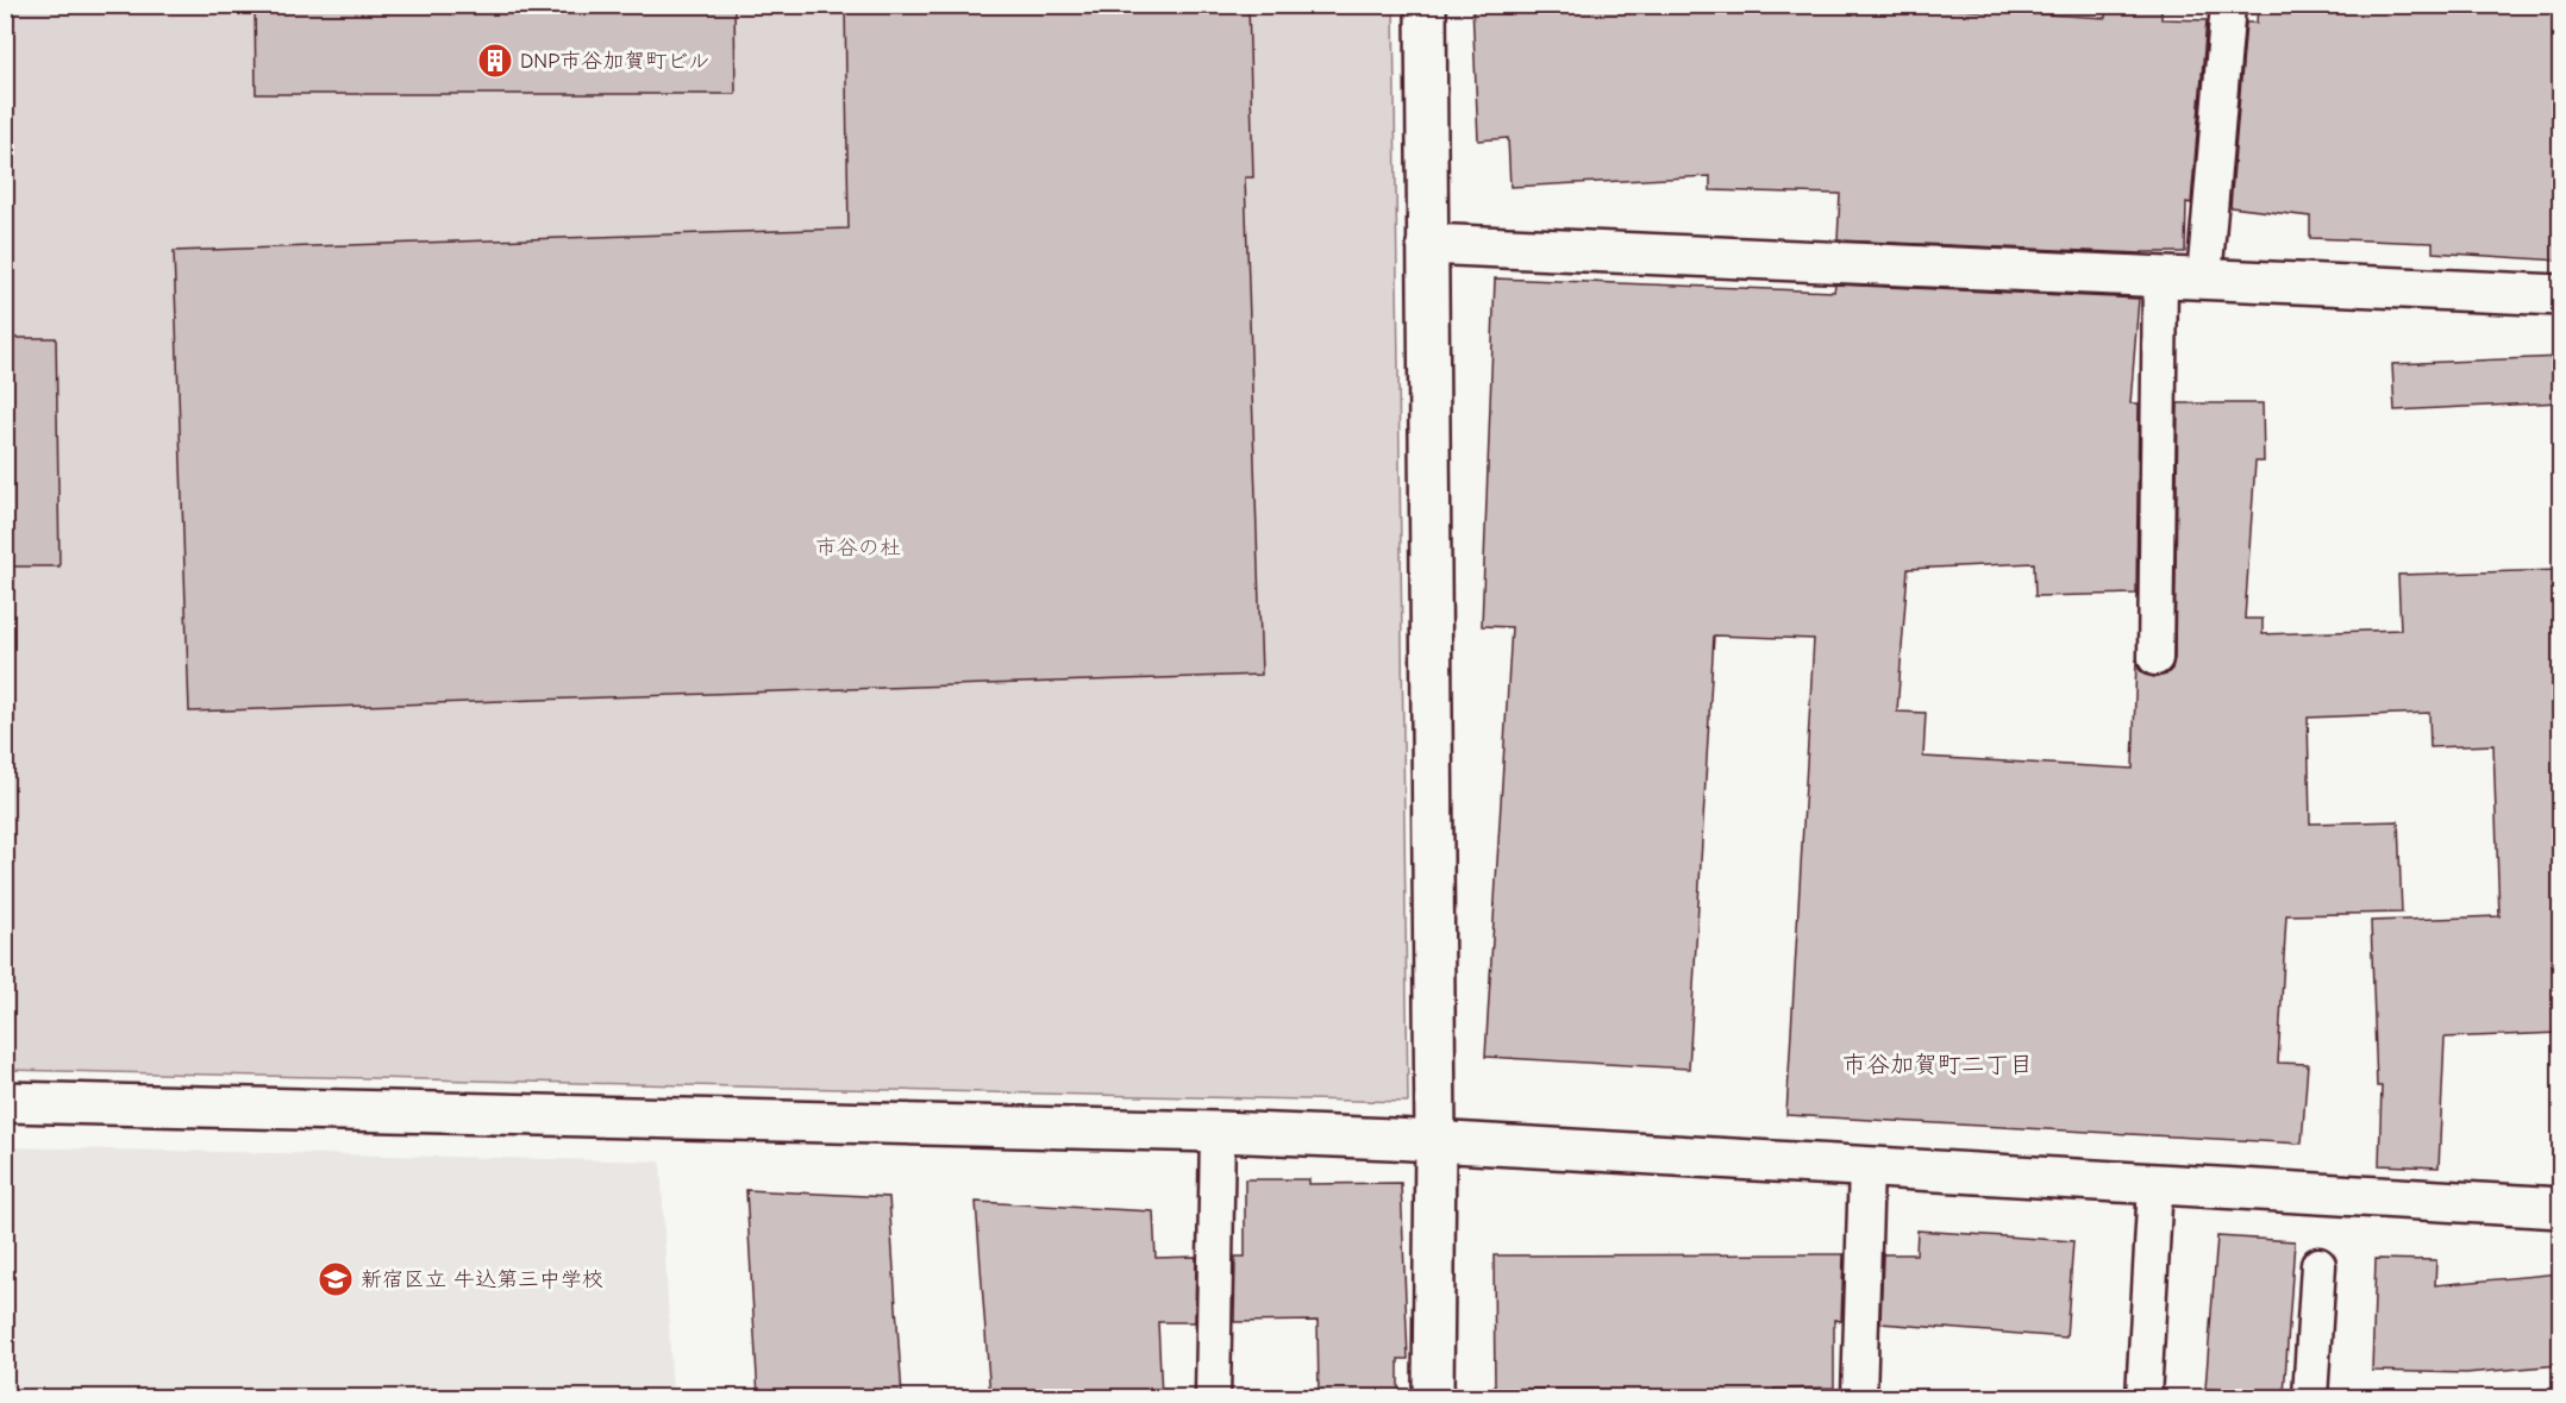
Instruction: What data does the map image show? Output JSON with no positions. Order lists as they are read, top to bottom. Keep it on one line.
{"districts":["市谷加賀町二丁目"],"parks":["市谷の杜"],"places":{"building":["DNP市谷加賀町ビル"],"school or university":["新宿区立 牛込第三中学校"]}}
